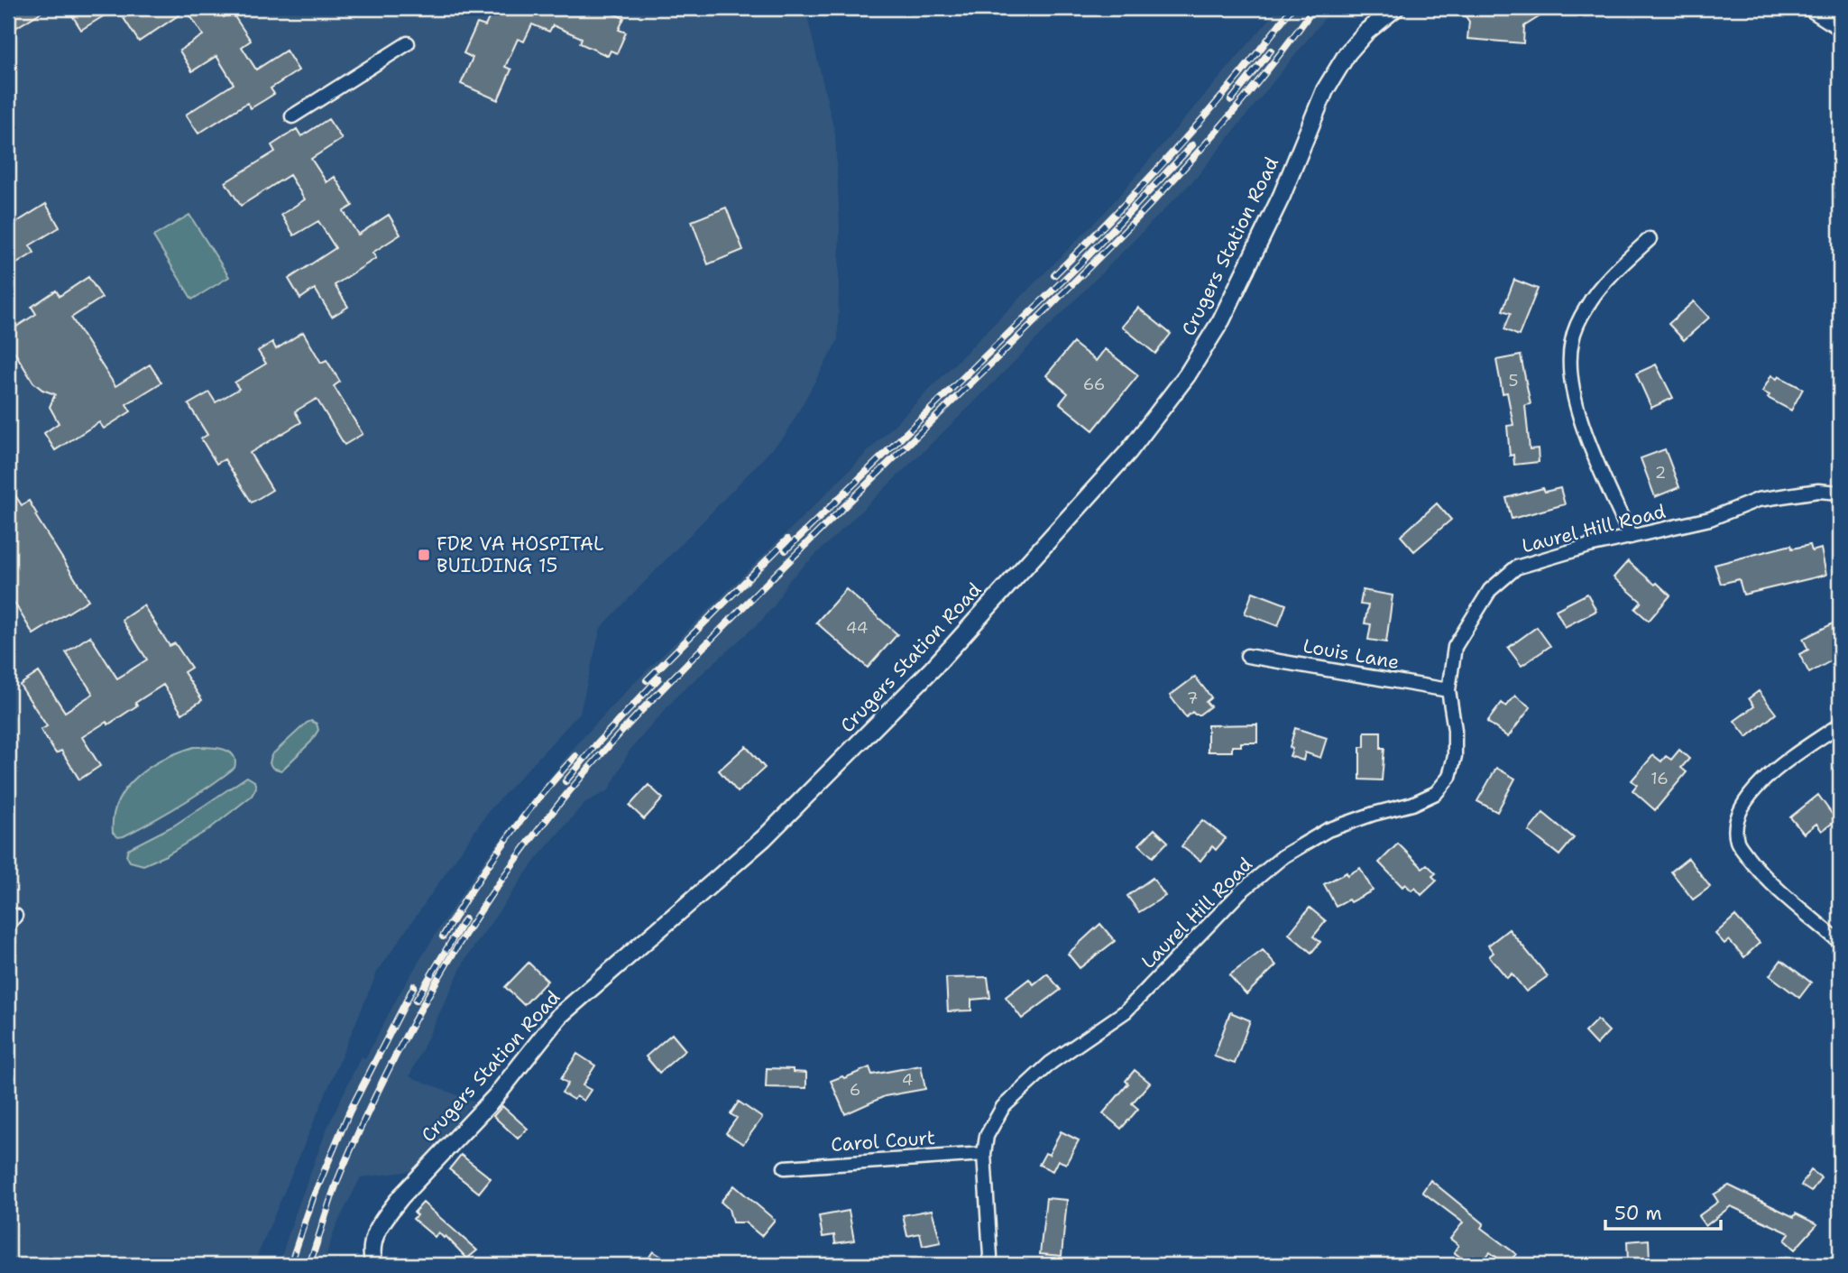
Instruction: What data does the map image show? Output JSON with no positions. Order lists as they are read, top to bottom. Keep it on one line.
{"streets":{"street":["Crugers Station Road","Laurel Hill Road","Louis Lane","Carol Court"]},"crossings":[["Laurel Hill Road","Louis Lane"],["Laurel Hill Road","Carol Court"]],"places":{"transit":["FDR VA HOSPITAL BUILDING 15"]},"house_numbers":["5","66","2","44","7","16","4","6"],"scale_bar":"50 m"}
